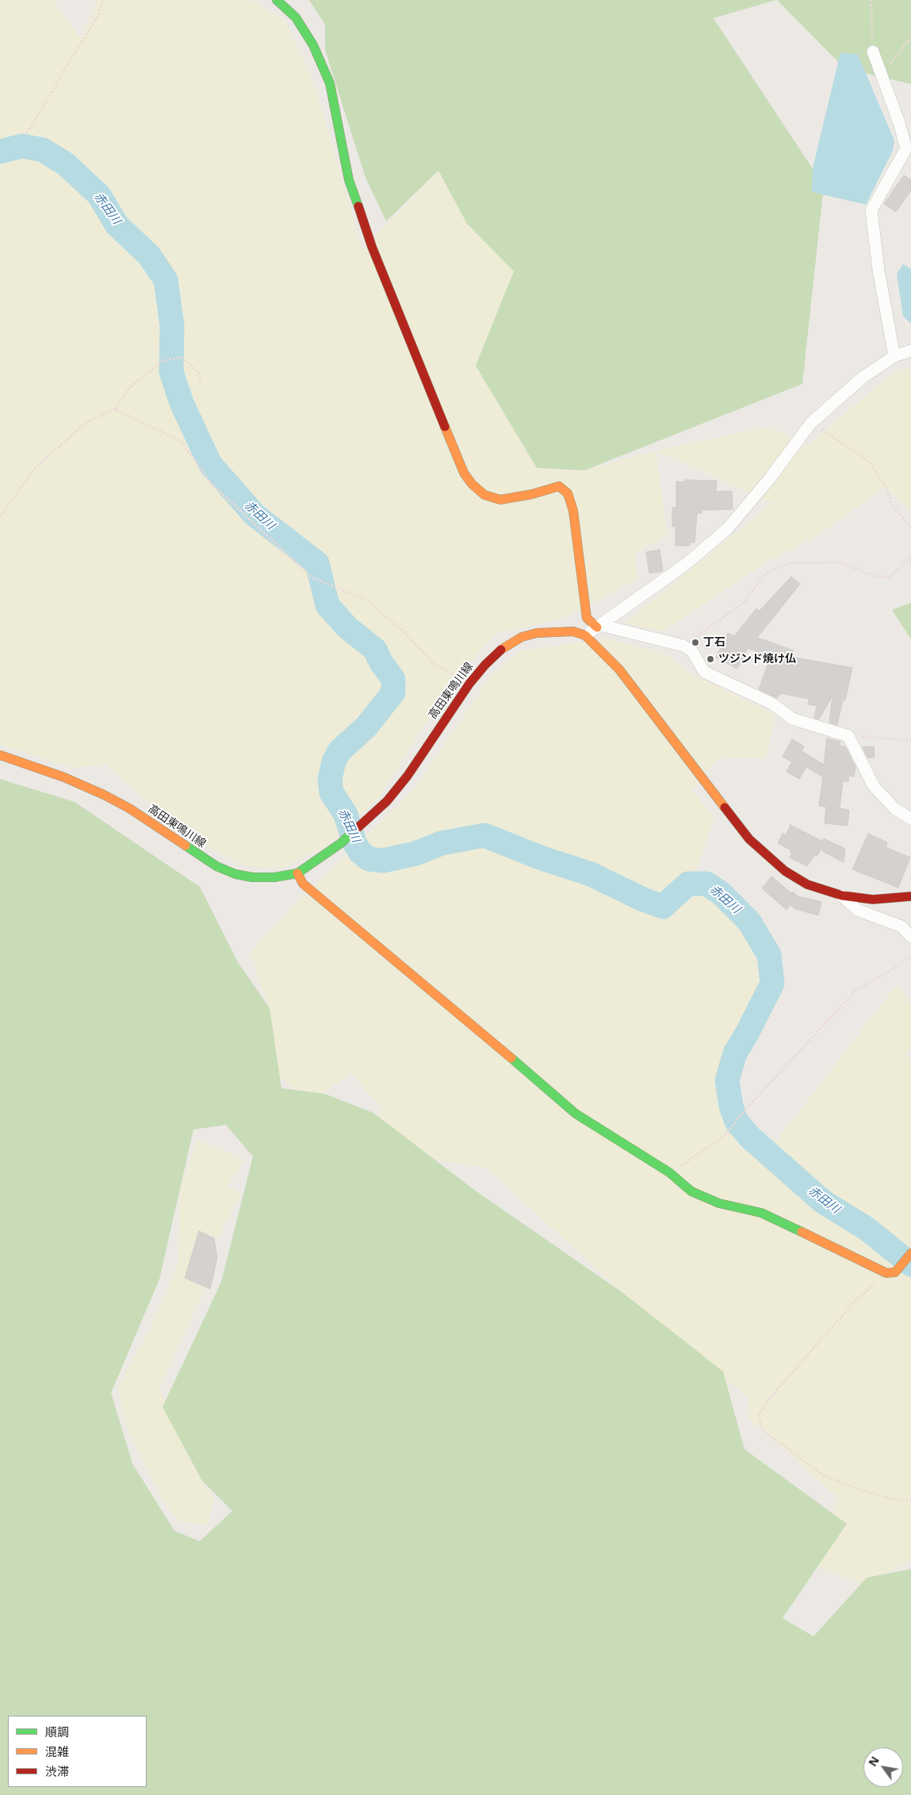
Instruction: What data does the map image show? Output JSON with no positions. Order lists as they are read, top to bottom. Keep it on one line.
{"streets":{"street":["高田東鳴川線"]},"water":["赤田川"],"places":["丁石","ツジンド焼け仏"],"legend":["順調","混雑","渋滞"],"north":"top left"}
